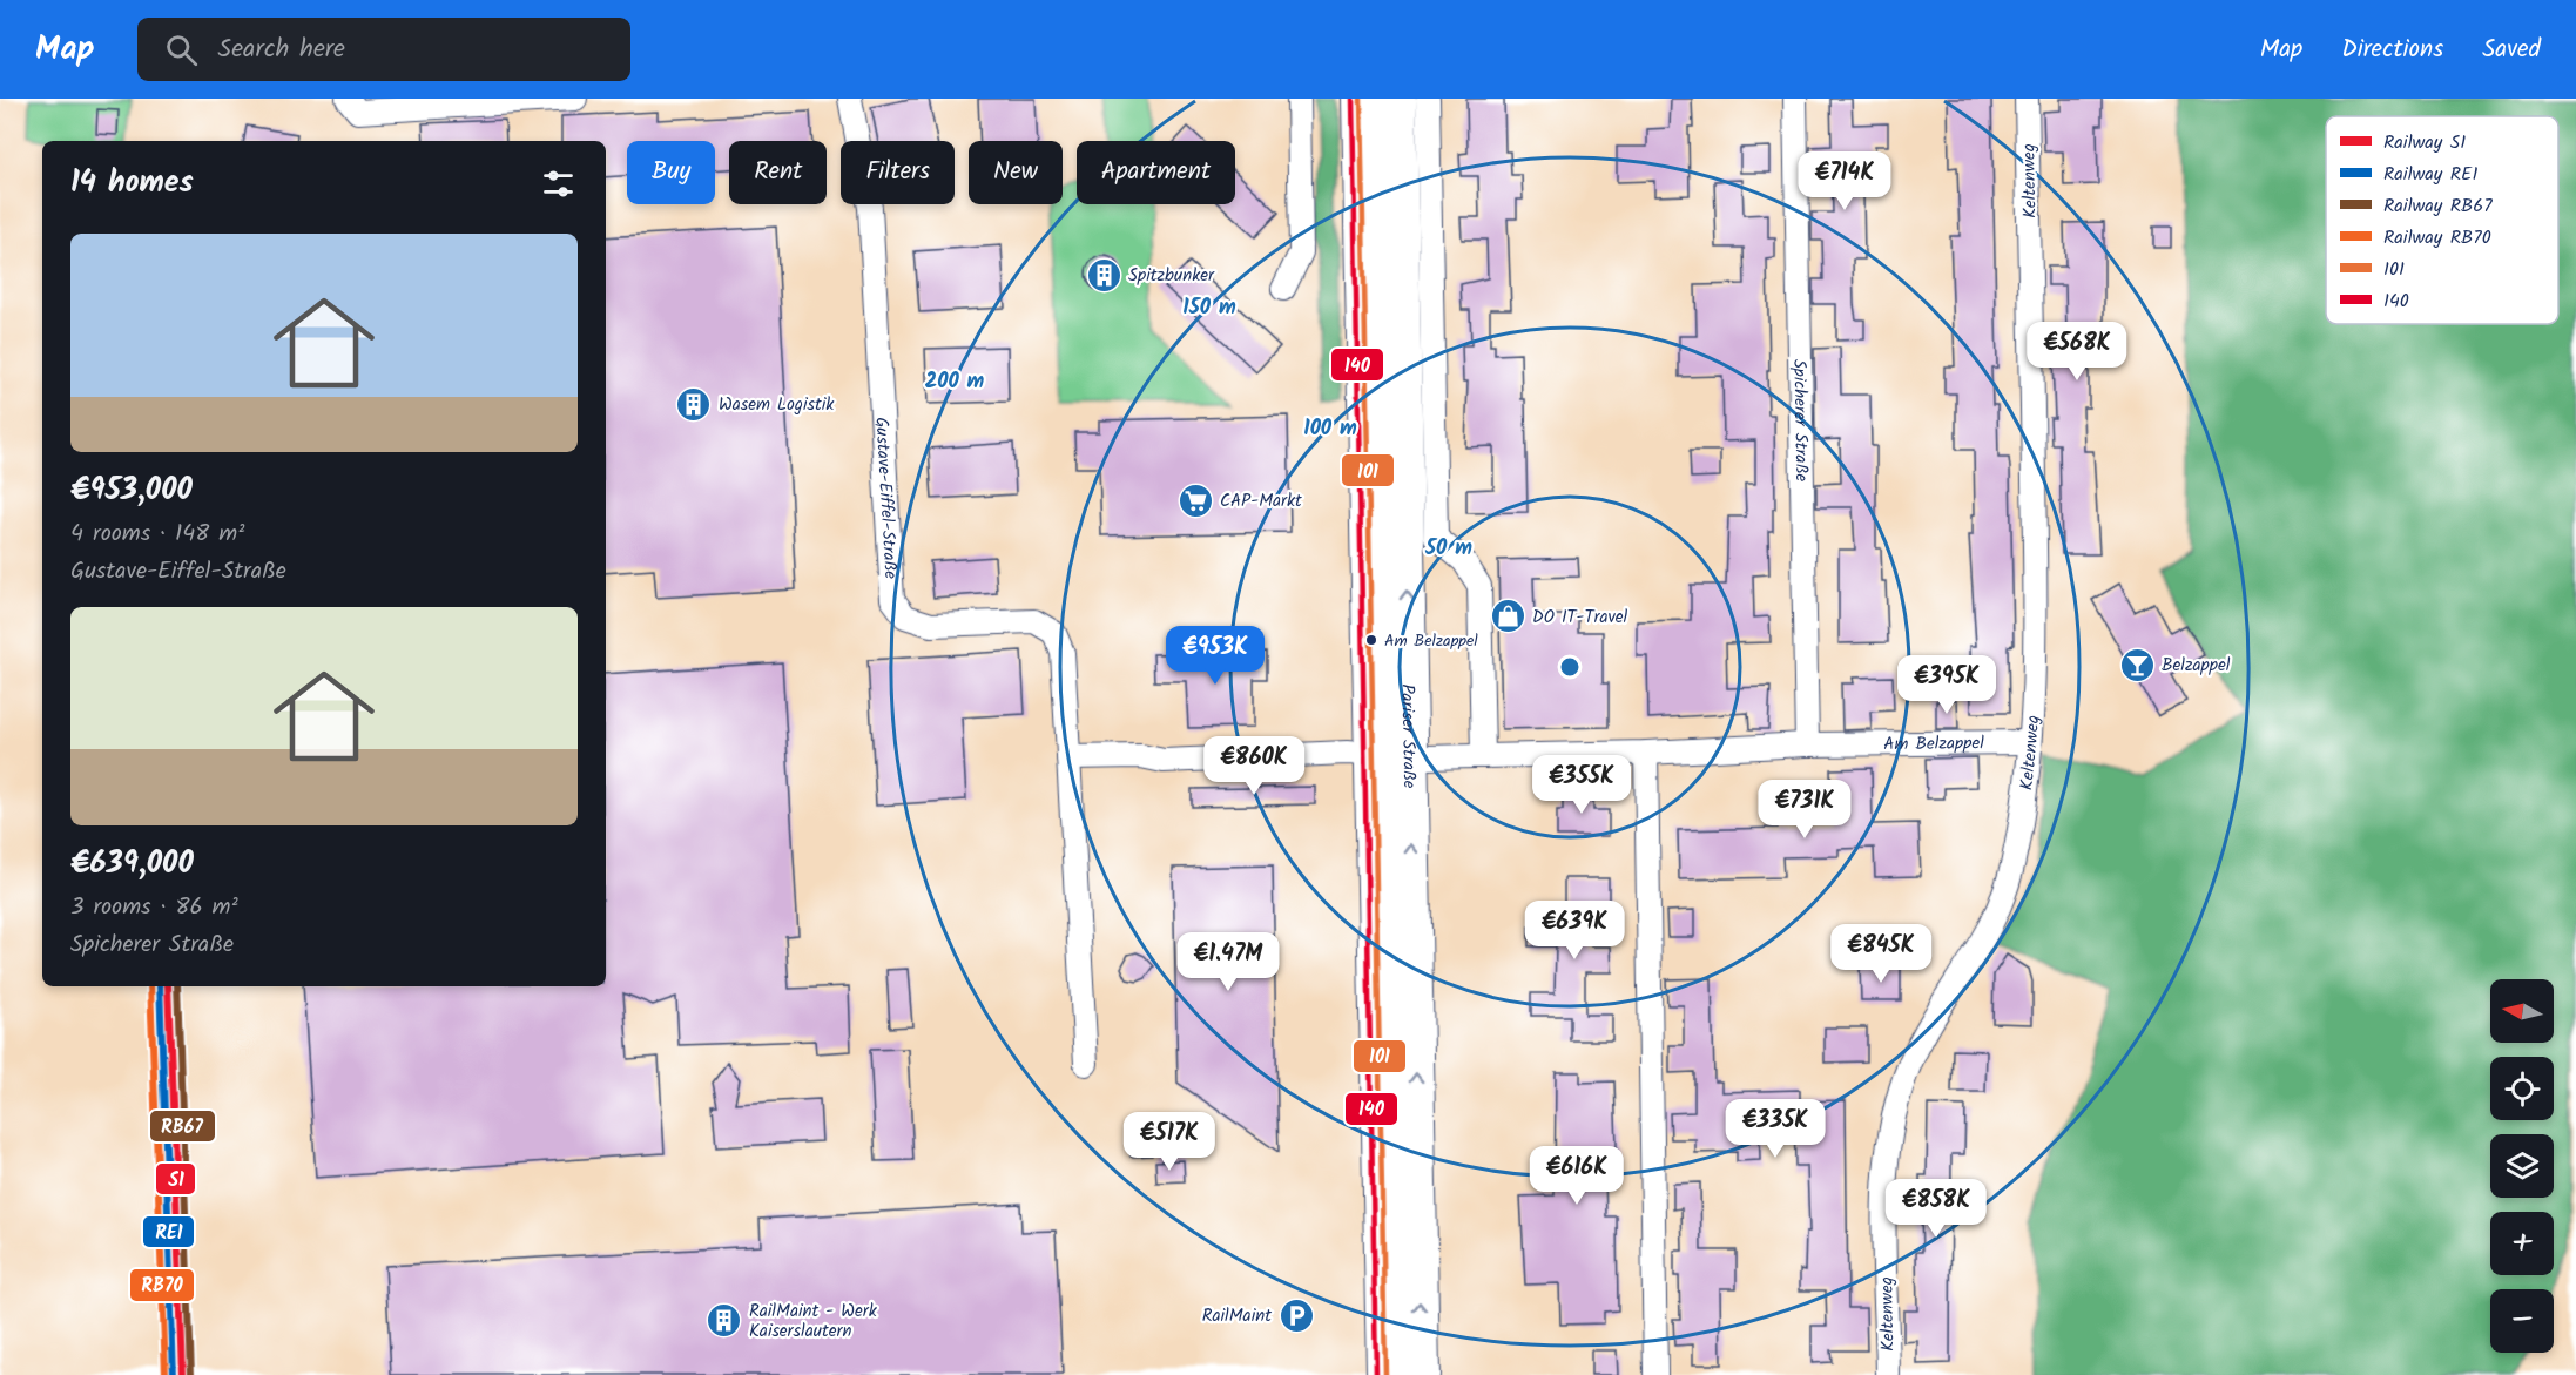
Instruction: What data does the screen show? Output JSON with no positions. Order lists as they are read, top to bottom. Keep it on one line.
{"streets":{"main road":["Pariser Straße"],"street":["Keltenweg","Spicherer Straße","Gustave-Eiffel-Straße","Am Belzappel"]},"crossings":[["Keltenweg","Am Belzappel"],["Spicherer Straße","Am Belzappel"],["Pariser Straße","Am Belzappel"]],"places":{"building":["Spitzbunker","Wasem Logistik","RailMaint - Werk Kaiserslautern"],"supermarket":["CAP-Markt"],"shop":["DO IT-Travel"],"other":["Am Belzappel"],"bar":["Belzappel"],"parking":["RailMaint"]},"lines":["transit line 101","transit line 140","rail line S1","rail line RE1","rail line RB67","rail line RB70"],"legend":["Railway S1","Railway RE1","Railway RB67","Railway RB70","101","140"],"north":"left","page":{"header":"Map","search":"Search here","nav":["Map","Directions","Saved"],"chip":["Buy","Rent","Filters","New","Apartment"],"heading":"14 homes","price":["€714K","€568K","€953K","€395K","€860K","€355K","€731K","€639K","€845K","€1.47M","€335K","€517K","€616K","€858K"],"list":[{"name":"€953,000","note":"4 rooms · 148 m² · Gustave-Eiffel-Straße"},{"name":"€639,000","note":"3 rooms · 86 m² · Spicherer Straße"}],"map_buttons":["+","−"]},"rings":["150 m","200 m","100 m","50 m"]}
